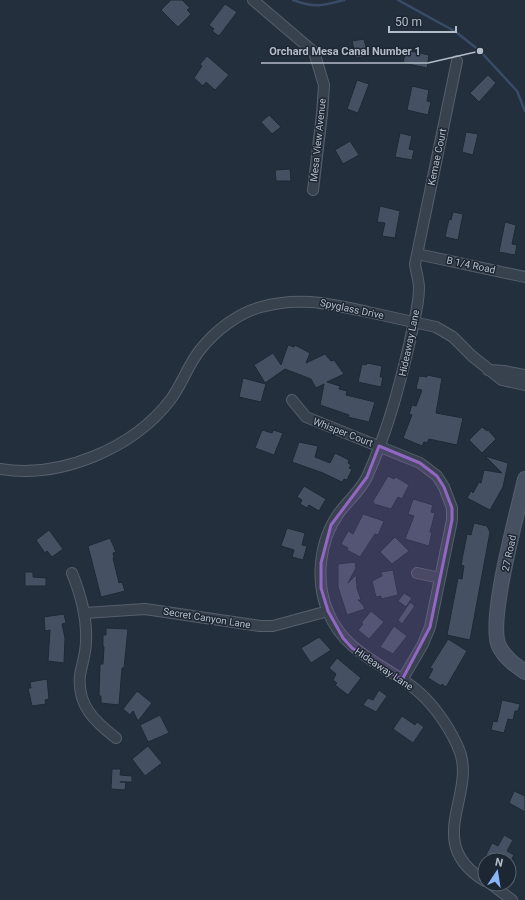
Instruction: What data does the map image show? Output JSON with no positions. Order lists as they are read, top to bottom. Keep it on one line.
{"streets":{"street":["Mesa View Avenue","Kemae Court","B 1/4 Road","Spyglass Drive","Hideaway Lane","Whisper Court","27 Road","Secret Canyon Lane"]},"crossings":[["Kemae Court","B 1/4 Road"],["Kemae Court","Hideaway Lane"],["B 1/4 Road","Hideaway Lane"],["Spyglass Drive","Hideaway Lane"],["Hideaway Lane","Whisper Court"],["Hideaway Lane","Secret Canyon Lane"]],"places":["Orchard Mesa Canal Number 1"],"scale_bar":"50 m","north":"top"}
